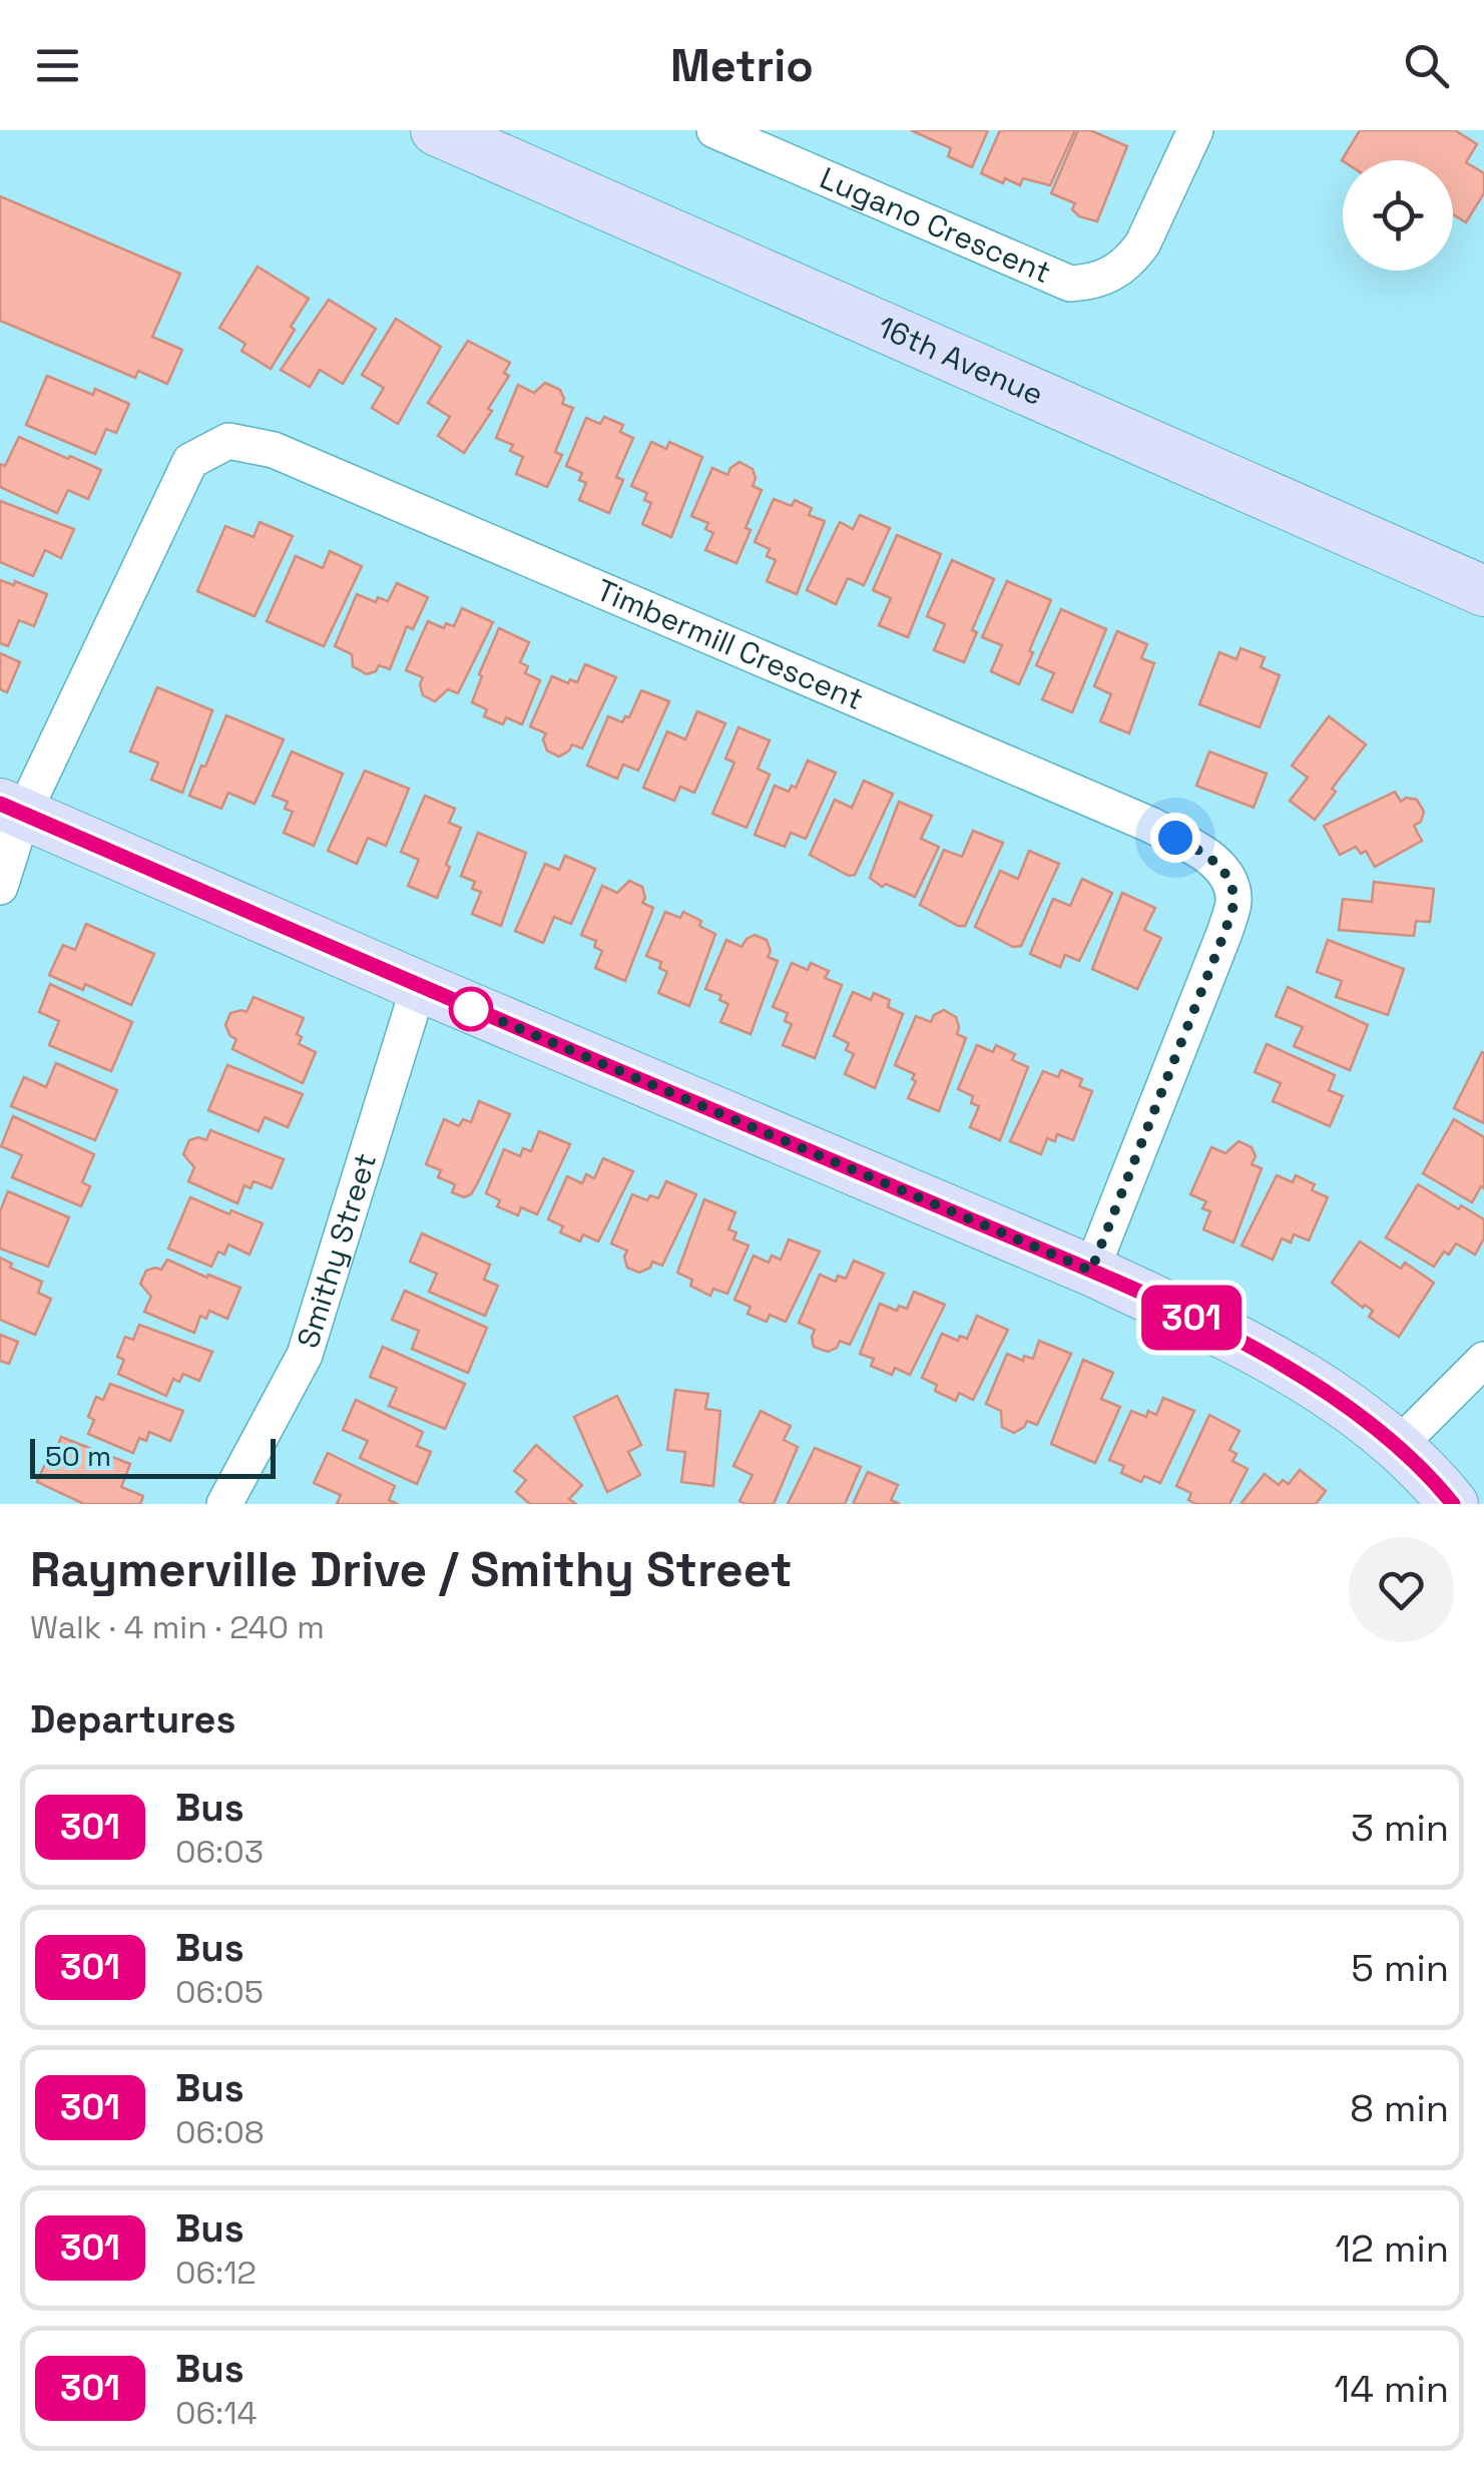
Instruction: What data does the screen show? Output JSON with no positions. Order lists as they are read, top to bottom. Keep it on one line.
{"streets":{"street":["Lugano Crescent","16th Avenue","Timbermill Crescent","Smithy Street"]},"lines":["bus line 301"],"scale_bar":"50 m","page":{"header":"Metrio","on_map":"301","scale":"50 m","heading":[["Raymerville Drive / Smithy Street","Walk · 4 min · 240 m"],"Departures"],"list":[{"mark":"301","name":"Bus","note":"06:03","value":"3 min"},{"mark":"301","name":"Bus","note":"06:05","value":"5 min"},{"mark":"301","name":"Bus","note":"06:08","value":"8 min"},{"mark":"301","name":"Bus","note":"06:12","value":"12 min"},{"mark":"301","name":"Bus","note":"06:14","value":"14 min"}]}}
